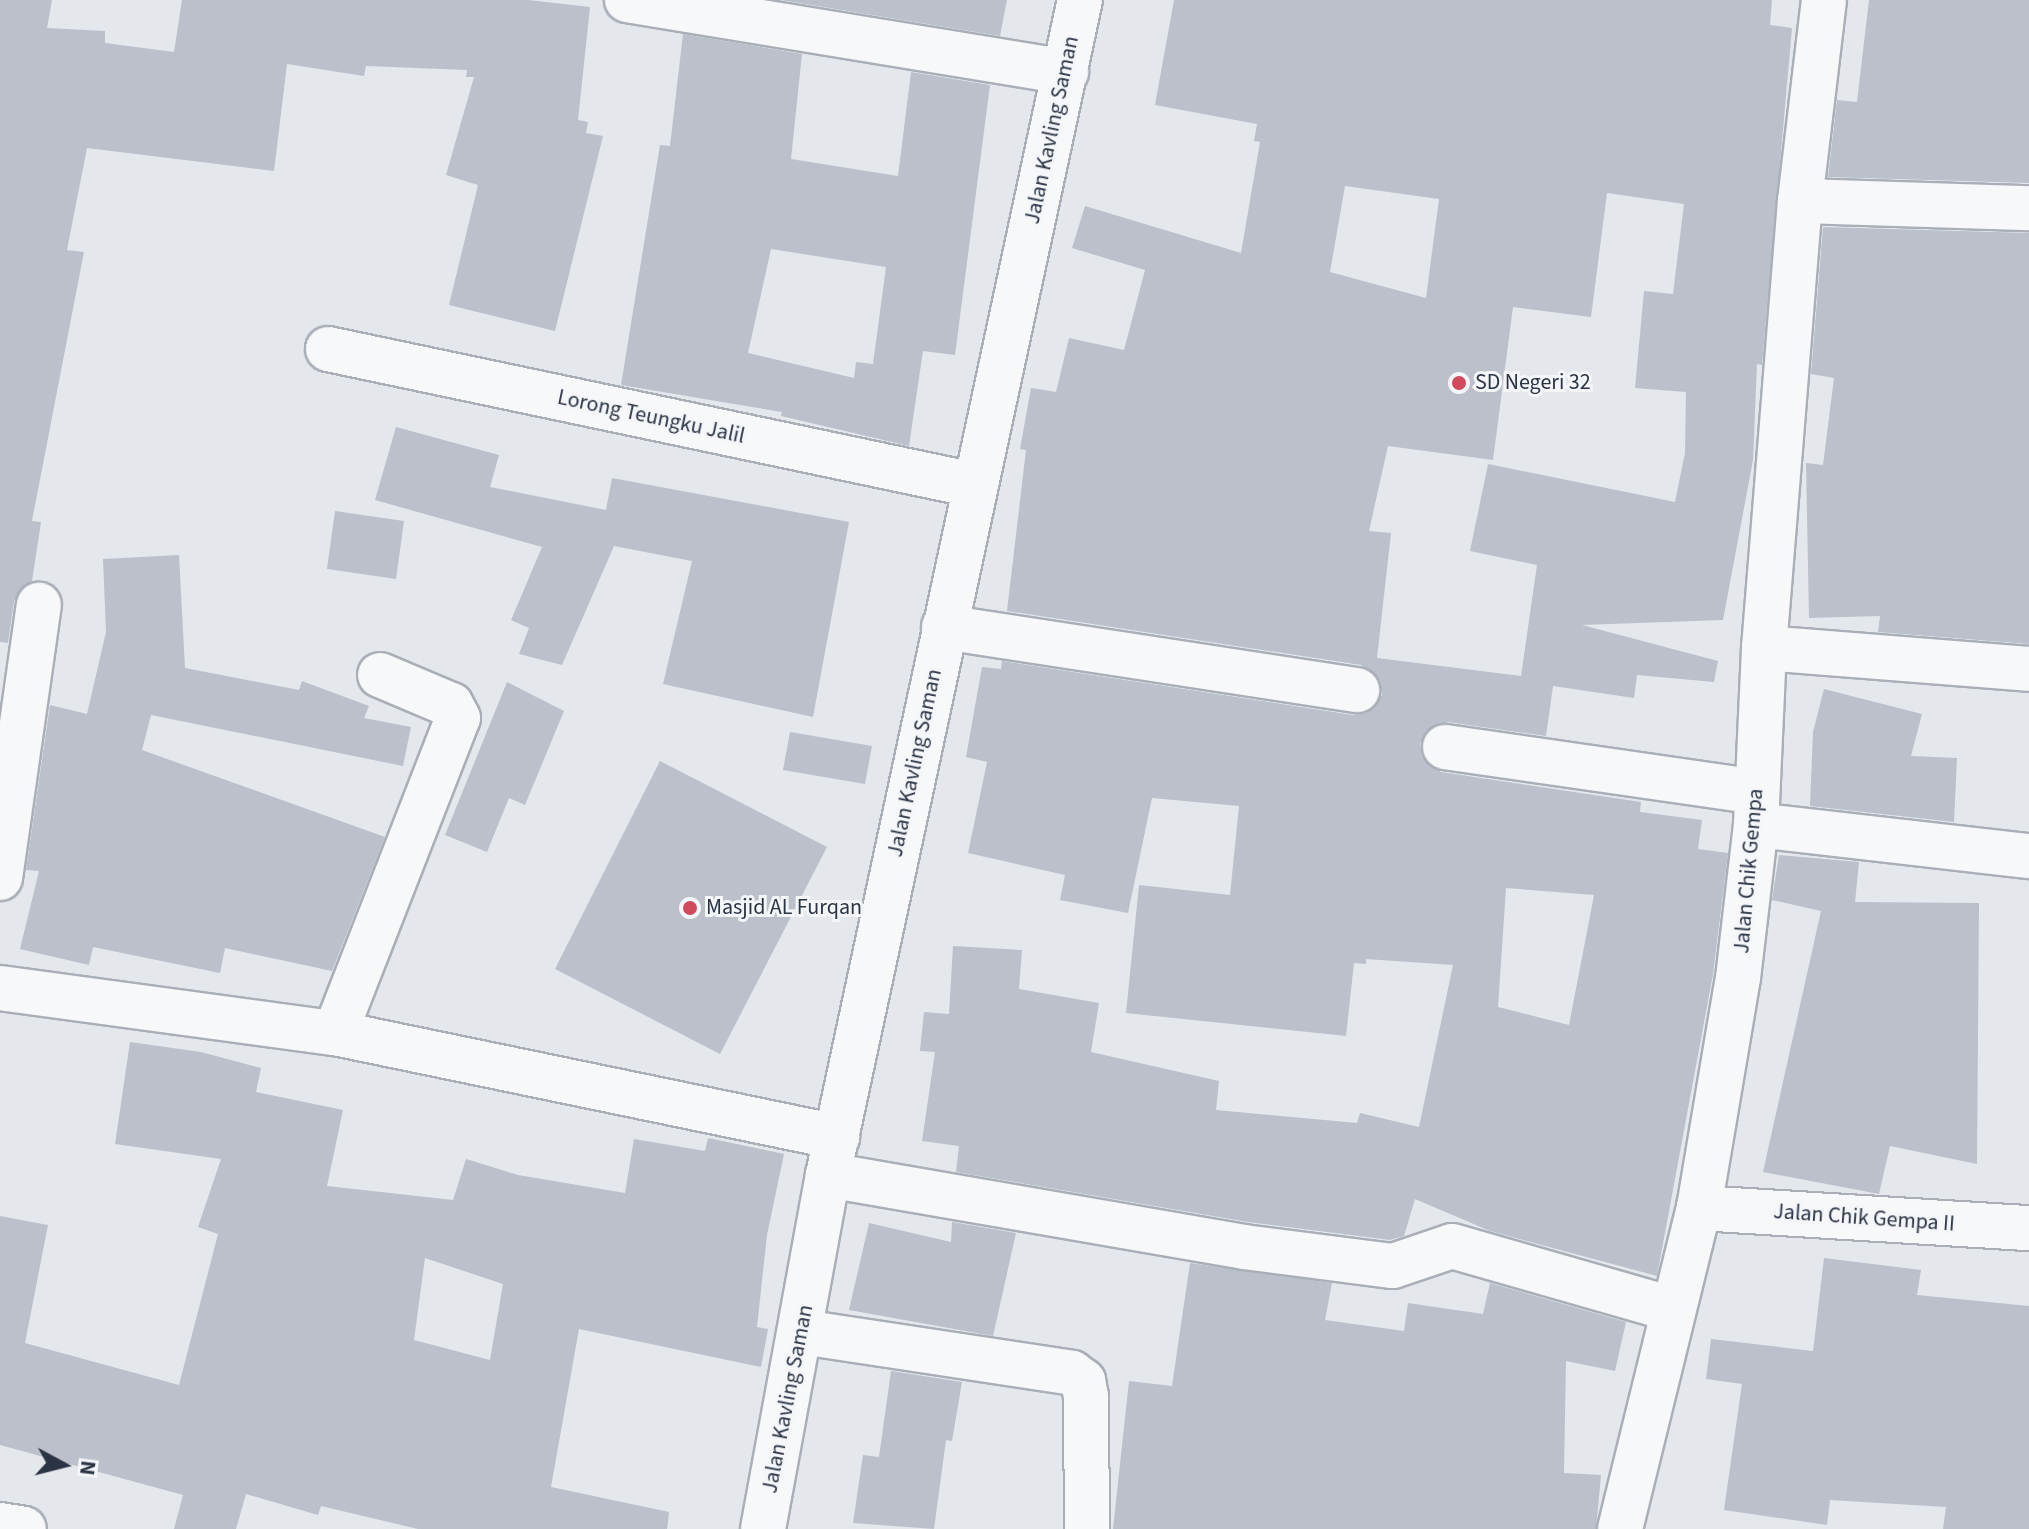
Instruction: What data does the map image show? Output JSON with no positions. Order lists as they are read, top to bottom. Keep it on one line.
{"streets":{"street":["Jalan Kavling Saman","Lorong Teungku Jalil","Jalan Chik Gempa","Jalan Chik Gempa II"]},"crossings":[["Jalan Kavling Saman","Lorong Teungku Jalil"],["Jalan Chik Gempa","Jalan Chik Gempa II"]],"places":["SD Negeri 32","Masjid AL Furqan"],"north":"right"}
